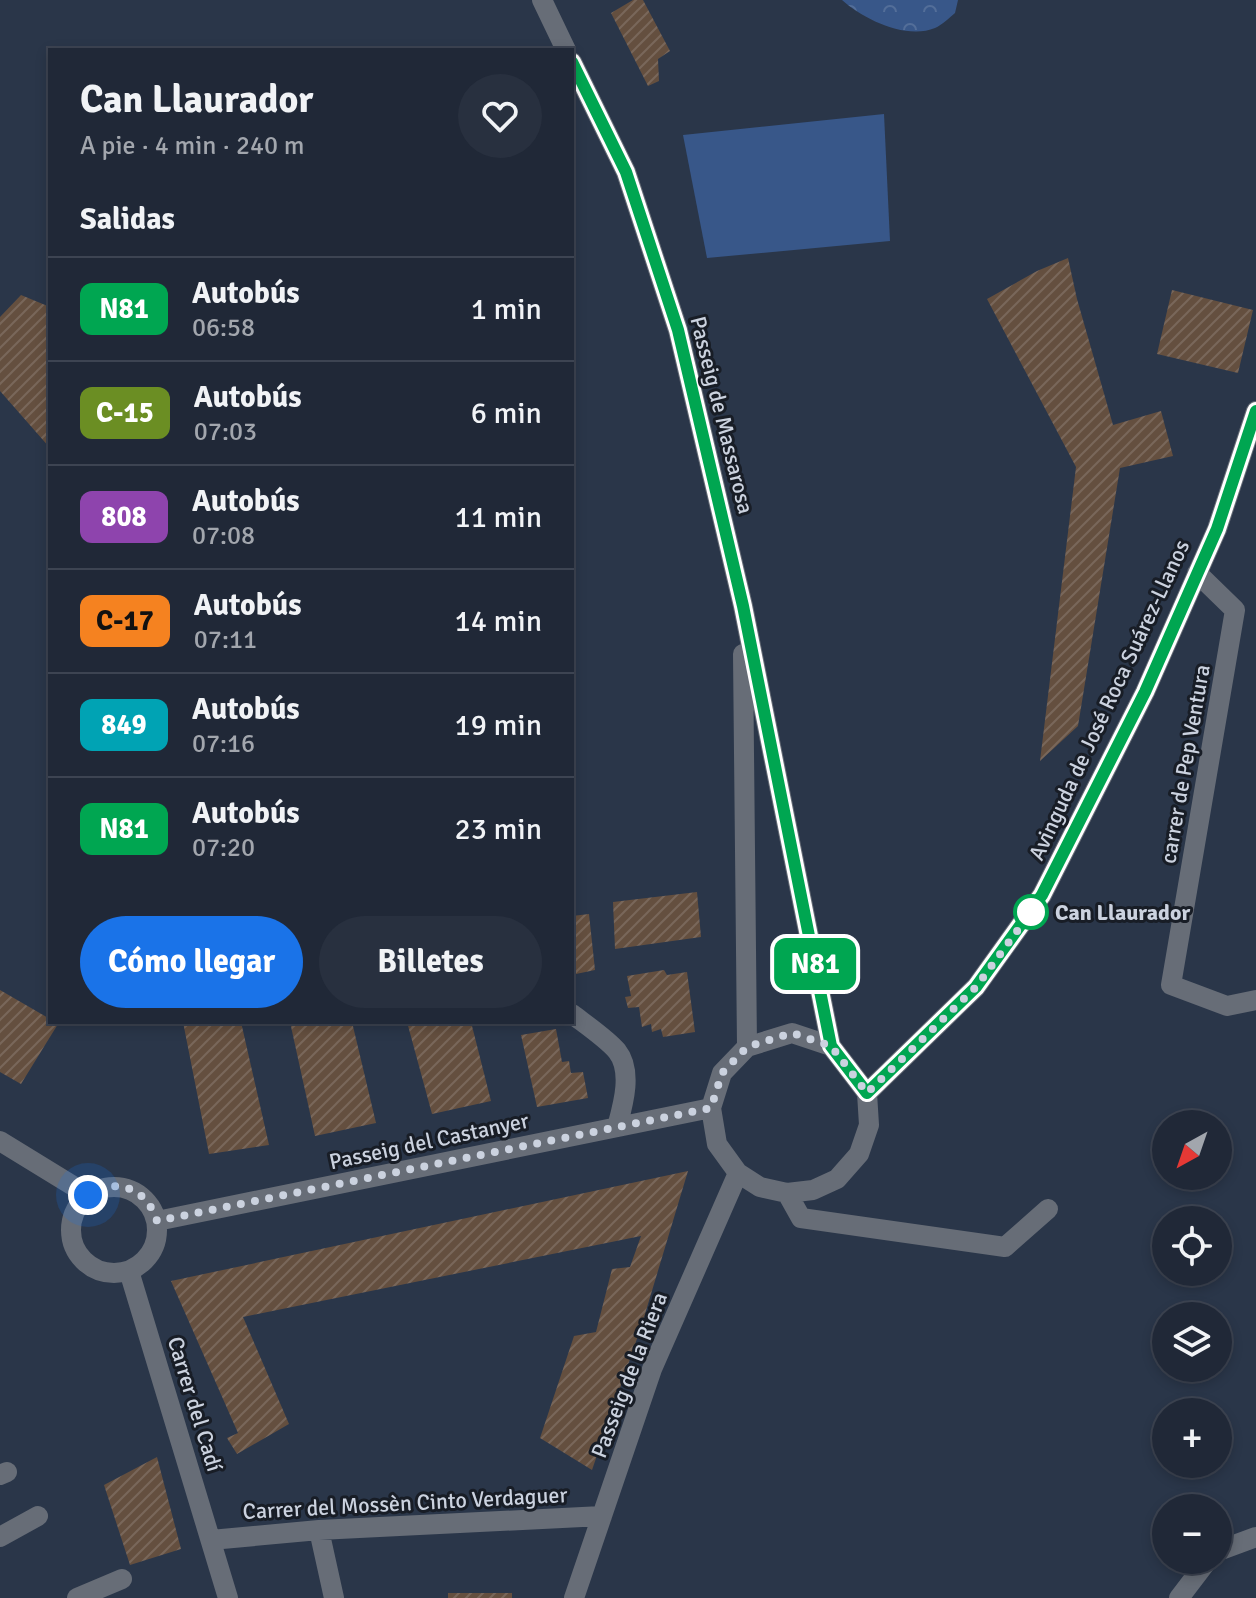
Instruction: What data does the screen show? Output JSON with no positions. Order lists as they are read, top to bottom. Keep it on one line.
{"streets":{"street":["Passeig de Massarosa","Avinguda de José Roca Suárez-Llanos","carrer de Pep Ventura","Passeig del Castanyer","Passeig de la Riera","Carrer del Cadí","Carrer del Mossèn Cinto Verdaguer"]},"crossings":[["Passeig de Massarosa","Avinguda de José Roca Suárez-Llanos"],["Passeig de Massarosa","Passeig del Castanyer"],["Passeig de Massarosa","Passeig de la Riera"],["Avinguda de José Roca Suárez-Llanos","carrer de Pep Ventura"],["Avinguda de José Roca Suárez-Llanos","Passeig del Castanyer"],["Avinguda de José Roca Suárez-Llanos","Passeig de la Riera"],["Passeig del Castanyer","Passeig de la Riera"],["Passeig del Castanyer","Carrer del Cadí"],["Passeig de la Riera","Carrer del Mossèn Cinto Verdaguer"],["Carrer del Cadí","Carrer del Mossèn Cinto Verdaguer"]],"places":["Can Llaurador"],"lines":["bus line N81"],"north":"bottom left","page":{"on_map":"N81","heading":[["Can Llaurador","A pie · 4 min · 240 m"],"Salidas"],"list":[{"mark":"N81","name":"Autobús","note":"06:58","value":"1 min"},{"mark":"C-15","name":"Autobús","note":"07:03","value":"6 min"},{"mark":"808","name":"Autobús","note":"07:08","value":"11 min"},{"mark":"C-17","name":"Autobús","note":"07:11","value":"14 min"},{"mark":"849","name":"Autobús","note":"07:16","value":"19 min"},{"mark":"N81","name":"Autobús","note":"07:20","value":"23 min"}],"buttons":["Cómo llegar","Billetes"],"map_buttons":["+","−"]}}
